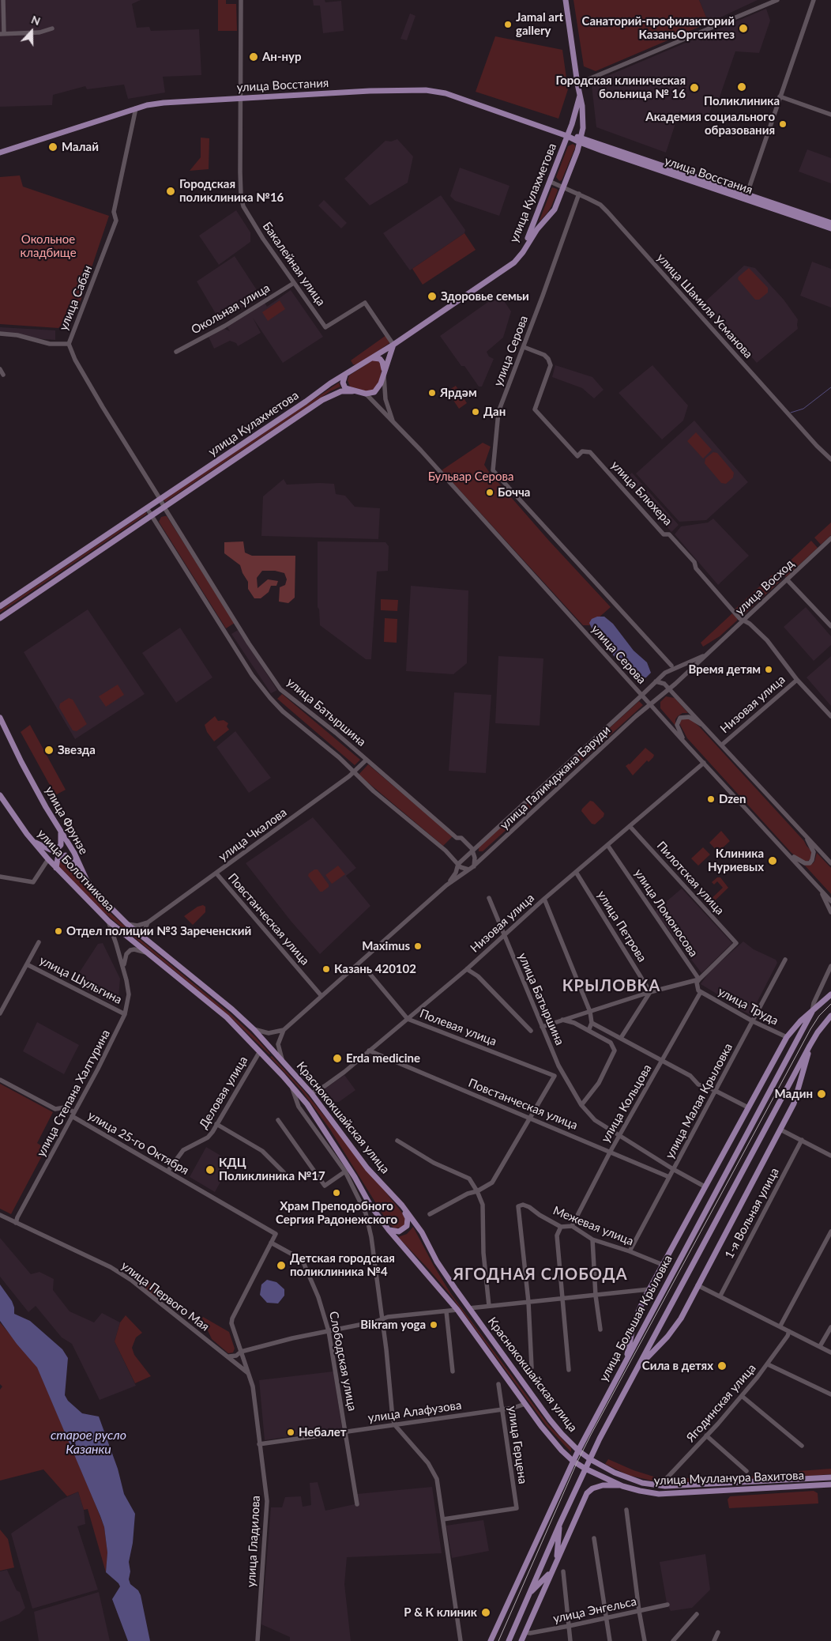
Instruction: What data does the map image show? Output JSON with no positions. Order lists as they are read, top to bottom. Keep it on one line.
{"streets":{"main road":["улица Восстания","улица Кулахметова","улица Фрунзе","улица Болотникова","Краснококшайская улица","улица Большая Крыловка","улица Мулланура Вахитова"],"street":["Бакалейная улица","улица Сабан","улица Шамиля Усманова","Окольная улица","улица Серова","улица Блюхера","улица Восход","Низовая улица","улица Батыршина","улица Галимджана Баруди","улица Чкалова","Пилотская улица","улица Ломоносова","Повстанческая улица","улица Петрова","улица Шульгина","улица Труда","Полевая улица","Деловая улица","улица Степана Халтурина","улица Малая Крыловка","улица Кольцова","улица 25-го Октября","1-я Вольная улица","Межевая улица","улица Первого Мая","Слободская улица","Ягодинская улица","улица Алафузова","улица Герцена","улица Гладилова","улица Энгельса"]},"crossings":[["улица Восстания","улица Кулахметова"],["улица Восстания","Бакалейная улица"],["улица Восстания","улица Сабан"],["улица Кулахметова","Бакалейная улица"],["улица Кулахметова","улица Сабан"],["улица Кулахметова","улица Шамиля Усманова"],["улица Кулахметова","улица Серова"],["улица Кулахметова","улица Батыршина"],["Бакалейная улица","Окольная улица"],["улица Сабан","улица Батыршина"],["улица Шамиля Усманова","улица Серова"],["улица Серова","улица Блюхера"],["улица Серова","улица Восход"],["улица Серова","Низовая улица"],["улица Серова","улица Галимджана Баруди"],["улица Блюхера","улица Восход"],["улица Блюхера","Низовая улица"],["улица Восход","улица Галимджана Баруди"],["Низовая улица","улица Батыршина"],["Низовая улица","Пилотская улица"],["Низовая улица","улица Ломоносова"],["Низовая улица","Повстанческая улица"],["Низовая улица","улица Петрова"],["Низовая улица","Полевая улица"],["Низовая улица","Краснококшайская улица"],["улица Батыршина","улица Галимджана Баруди"],["улица Батыршина","улица Чкалова"],["улица Батыршина","Повстанческая улица"],["улица Фрунзе","Краснококшайская улица"],["улица Чкалова","Повстанческая улица"],["улица Болотникова","улица Степана Халтурина"],["улица Болотникова","Краснококшайская улица"],["Пилотская улица","улица Ломоносова"],["улица Ломоносова","улица Труда"],["улица Ломоносова","улица Кольцова"],["Повстанческая улица","Полевая улица"],["Повстанческая улица","улица Малая Крыловка"],["Повстанческая улица","улица Кольцова"],["улица Шульгина","улица Степана Халтурина"],["улица Труда","улица Малая Крыловка"],["улица Труда","улица Кольцова"],["Деловая улица","Краснококшайская улица"],["Деловая улица","улица 25-го Октября"],["улица Степана Халтурина","улица 25-го Октября"],["улица Степана Халтурина","улица Первого Мая"],["улица Малая Крыловка","Межевая улица"],["улица Кольцова","Межевая улица"],["Краснококшайская улица","улица Большая Крыловка"],["Краснококшайская улица","улица Алафузова"],["Краснококшайская улица","улица Мулланура Вахитова"],["улица 25-го Октября","улица Гладилова"],["улица Первого Мая","улица Гладилова"],["улица Большая Крыловка","улица Мулланура Вахитова"],["Слободская улица","улица Алафузова"],["Слободская улица","улица Гладилова"],["Ягодинская улица","улица Мулланура Вахитова"],["улица Алафузова","улица Герцена"],["улица Алафузова","улица Гладилова"]],"districts":["КРЫЛОВКА","ЯГОДНАЯ СЛОБОДА"],"water":["старое русло Казанки"],"parks":["Окольное кладбище","Бульвар Серова"],"places":["Jamal art gallery","Санаторий-профилакторий КазаньОргсинтез","Ан-нур","Поликлиника","Городская клиническая больница № 16","Академия социального образования","Малай","Городская поликлиника №16","Здоровье семьи","Ярдәм","Дан","Бочча","Время детям","Звезда","Dzen","Клиника Нуриевых","Отдел полиции №3 Зареченский","Maximus","Казань 420102","Erda medicine","Мадин","КДЦ Поликлиника №17","Храм Преподобного Сергия Радонежского","Детская городская поликлиника №4","Bikram yoga","Сила в детях","Небалет","Р & К клиник"],"north":"top"}
